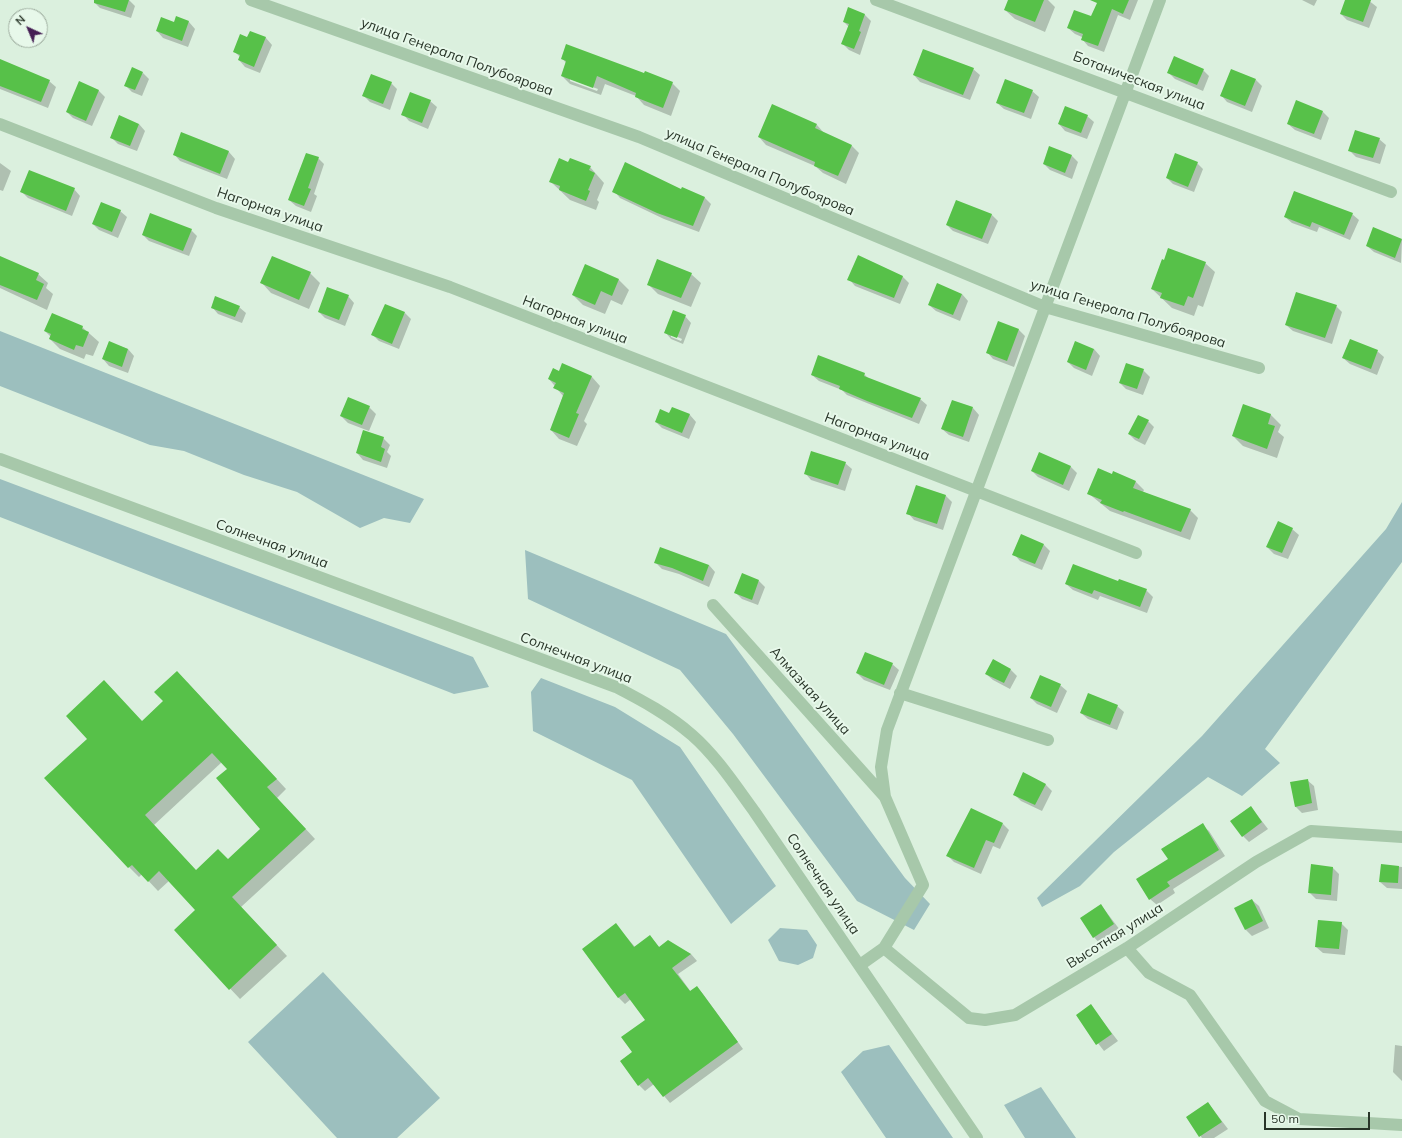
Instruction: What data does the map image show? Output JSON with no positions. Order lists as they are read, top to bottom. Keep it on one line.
{"streets":{"street":["улица Генерала Полубоярова","Ботаническая улица","Нагорная улица","Солнечная улица","Алмазная улица","Высотная улица"]},"scale_bar":"50 m","north":"top left"}
